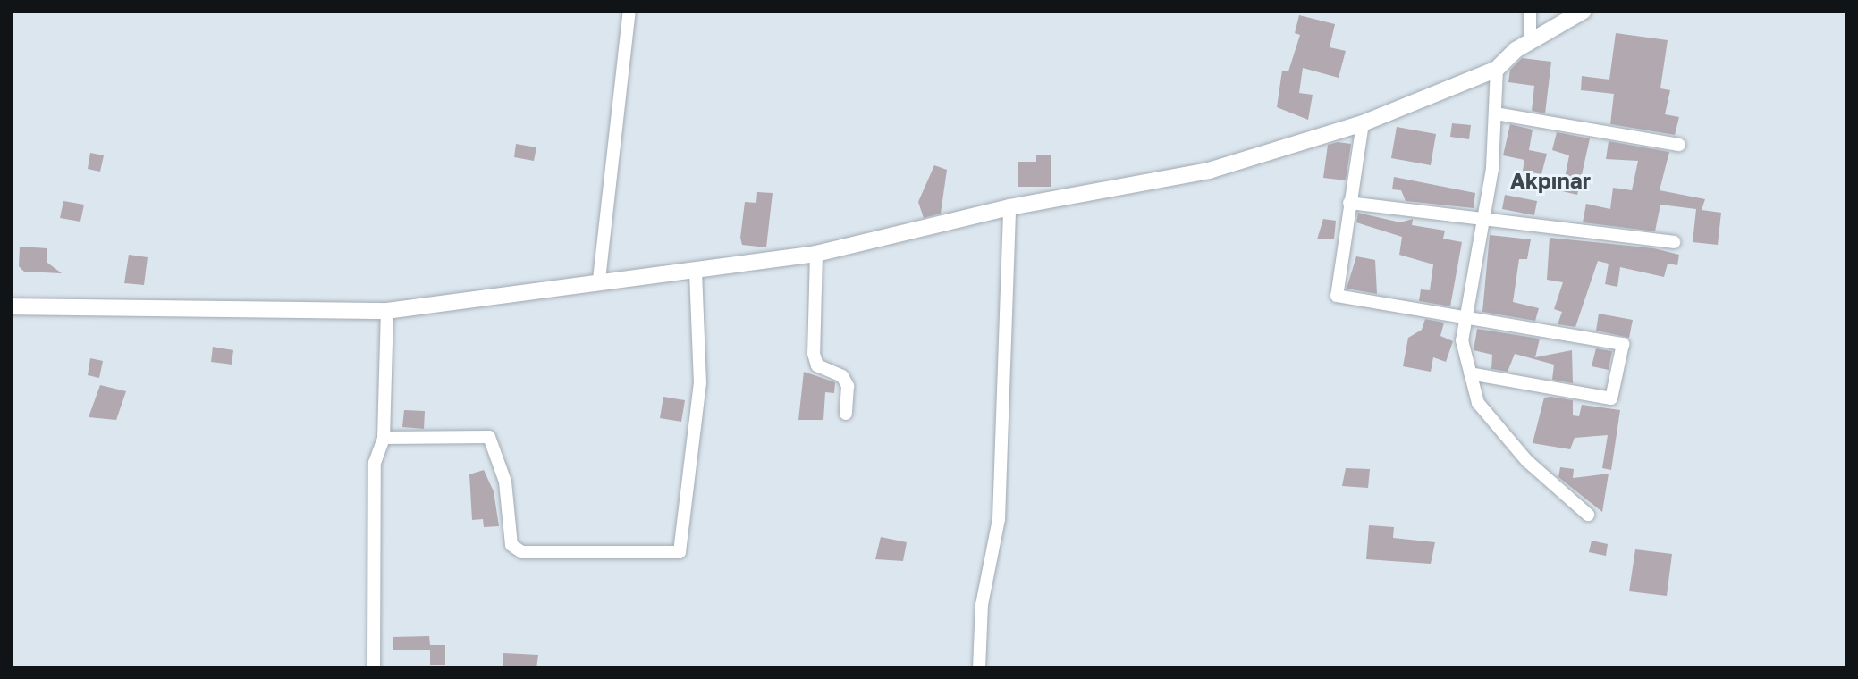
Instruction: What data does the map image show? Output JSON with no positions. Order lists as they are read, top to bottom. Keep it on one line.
{"districts":["Akpınar"]}
